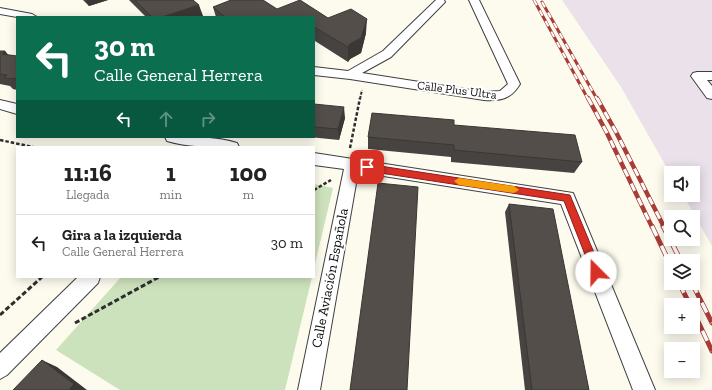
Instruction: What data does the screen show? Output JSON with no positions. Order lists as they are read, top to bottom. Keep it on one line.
{"streets":{"street":["Calle Plus Ultra","Calle Aviación Española"]},"page":{"turn":["30 m","Calle General Herrera"],"eta":["11:16","Llegada","1","min","100","m"],"map_buttons":["+","−"],"list":[{"name":"Gira a la izquierda","note":"Calle General Herrera","value":"30 m"}]}}
